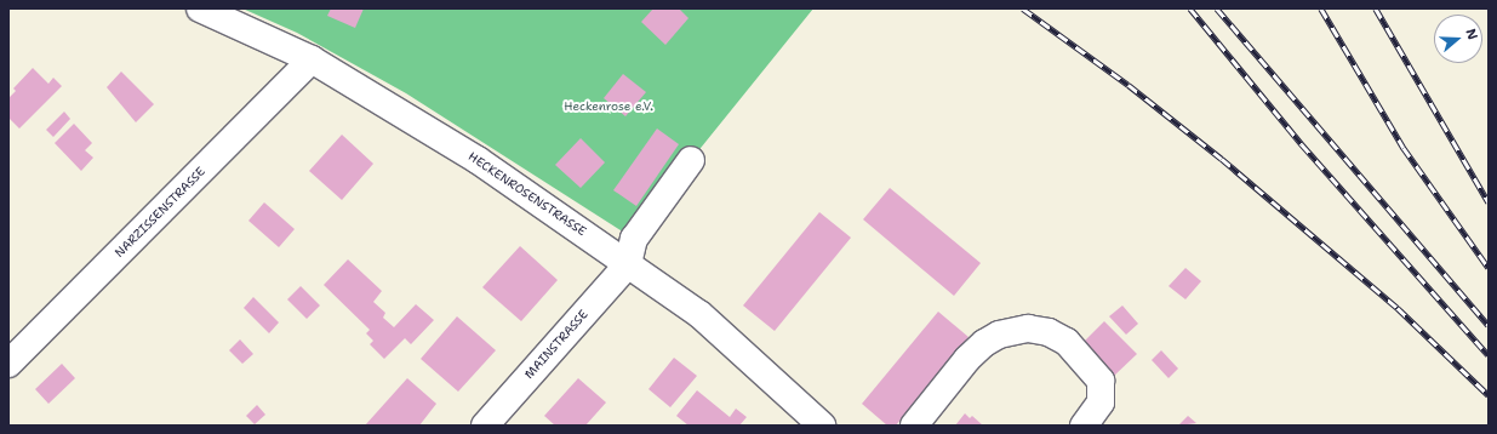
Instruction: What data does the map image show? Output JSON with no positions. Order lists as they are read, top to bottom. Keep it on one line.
{"streets":{"street":["HECKENROSENSTRASSE","NARZISSENSTRASSE","MAINSTRASSE"]},"crossings":[["HECKENROSENSTRASSE","NARZISSENSTRASSE"],["HECKENROSENSTRASSE","MAINSTRASSE"]],"parks":["Heckenrose e.V."],"north":"right"}
